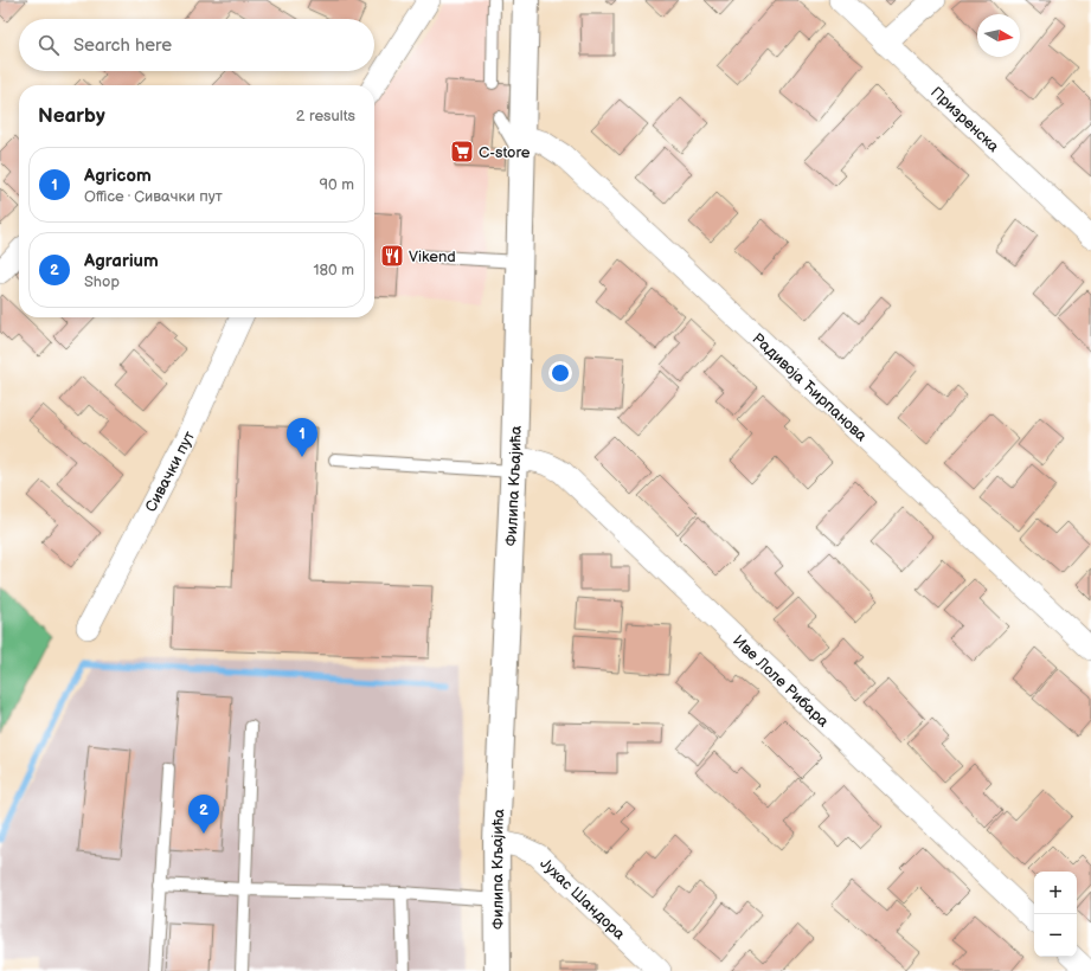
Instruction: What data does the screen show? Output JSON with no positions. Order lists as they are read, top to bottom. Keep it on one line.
{"streets":{"street":["Призренска","Радивоја Ћирпанова","Сивачки пут","Филипа Кљајића","Иве Лоле Рибара","Јухас Шандора"]},"crossings":[["Радивоја Ћирпанова","Филипа Кљајића"],["Филипа Кљајића","Иве Лоле Рибара"],["Филипа Кљајића","Јухас Шандора"]],"places":{"supermarket":["C-store"],"restaurant":["Vikend"]},"north":"right","page":{"search":"Search here","heading":["Nearby","2 results"],"list":[{"mark":"1","name":"Agricom","note":"Office · Сивачки пут","value":"90 m"},{"mark":"2","name":"Agrarium","note":"Shop","value":"180 m"}],"pins":["1","2"],"map_buttons":["+","−"]}}
